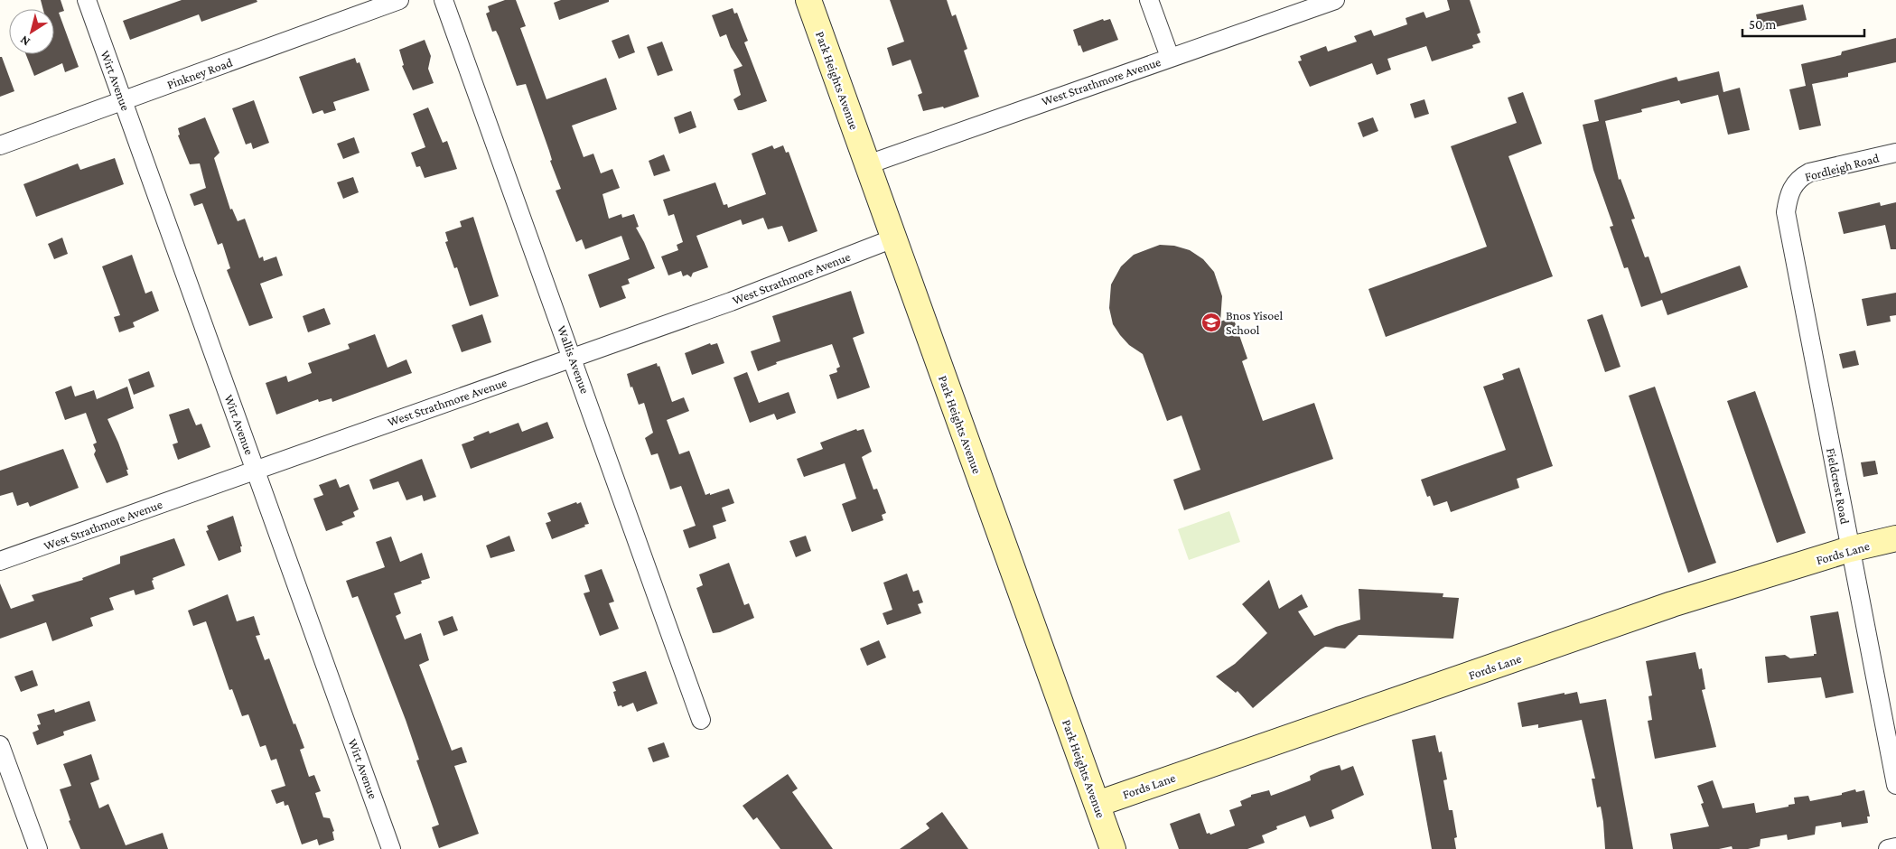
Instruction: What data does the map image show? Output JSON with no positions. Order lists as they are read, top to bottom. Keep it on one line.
{"streets":{"main road":["Park Heights Avenue","Fords Lane"],"street":["Pinkney Road","Wirt Avenue","West Strathmore Avenue","Fordleigh Road","Wallis Avenue","Fieldcrest Road"]},"crossings":[["Pinkney Road","Wirt Avenue"],["Wirt Avenue","West Strathmore Avenue"],["Park Heights Avenue","West Strathmore Avenue"],["Park Heights Avenue","Fords Lane"],["West Strathmore Avenue","Wallis Avenue"],["Fordleigh Road","Fieldcrest Road"],["Fieldcrest Road","Fords Lane"]],"places":{"school or university":["Bnos Yisoel School"]},"scale_bar":"50 m","north":"bottom left"}
